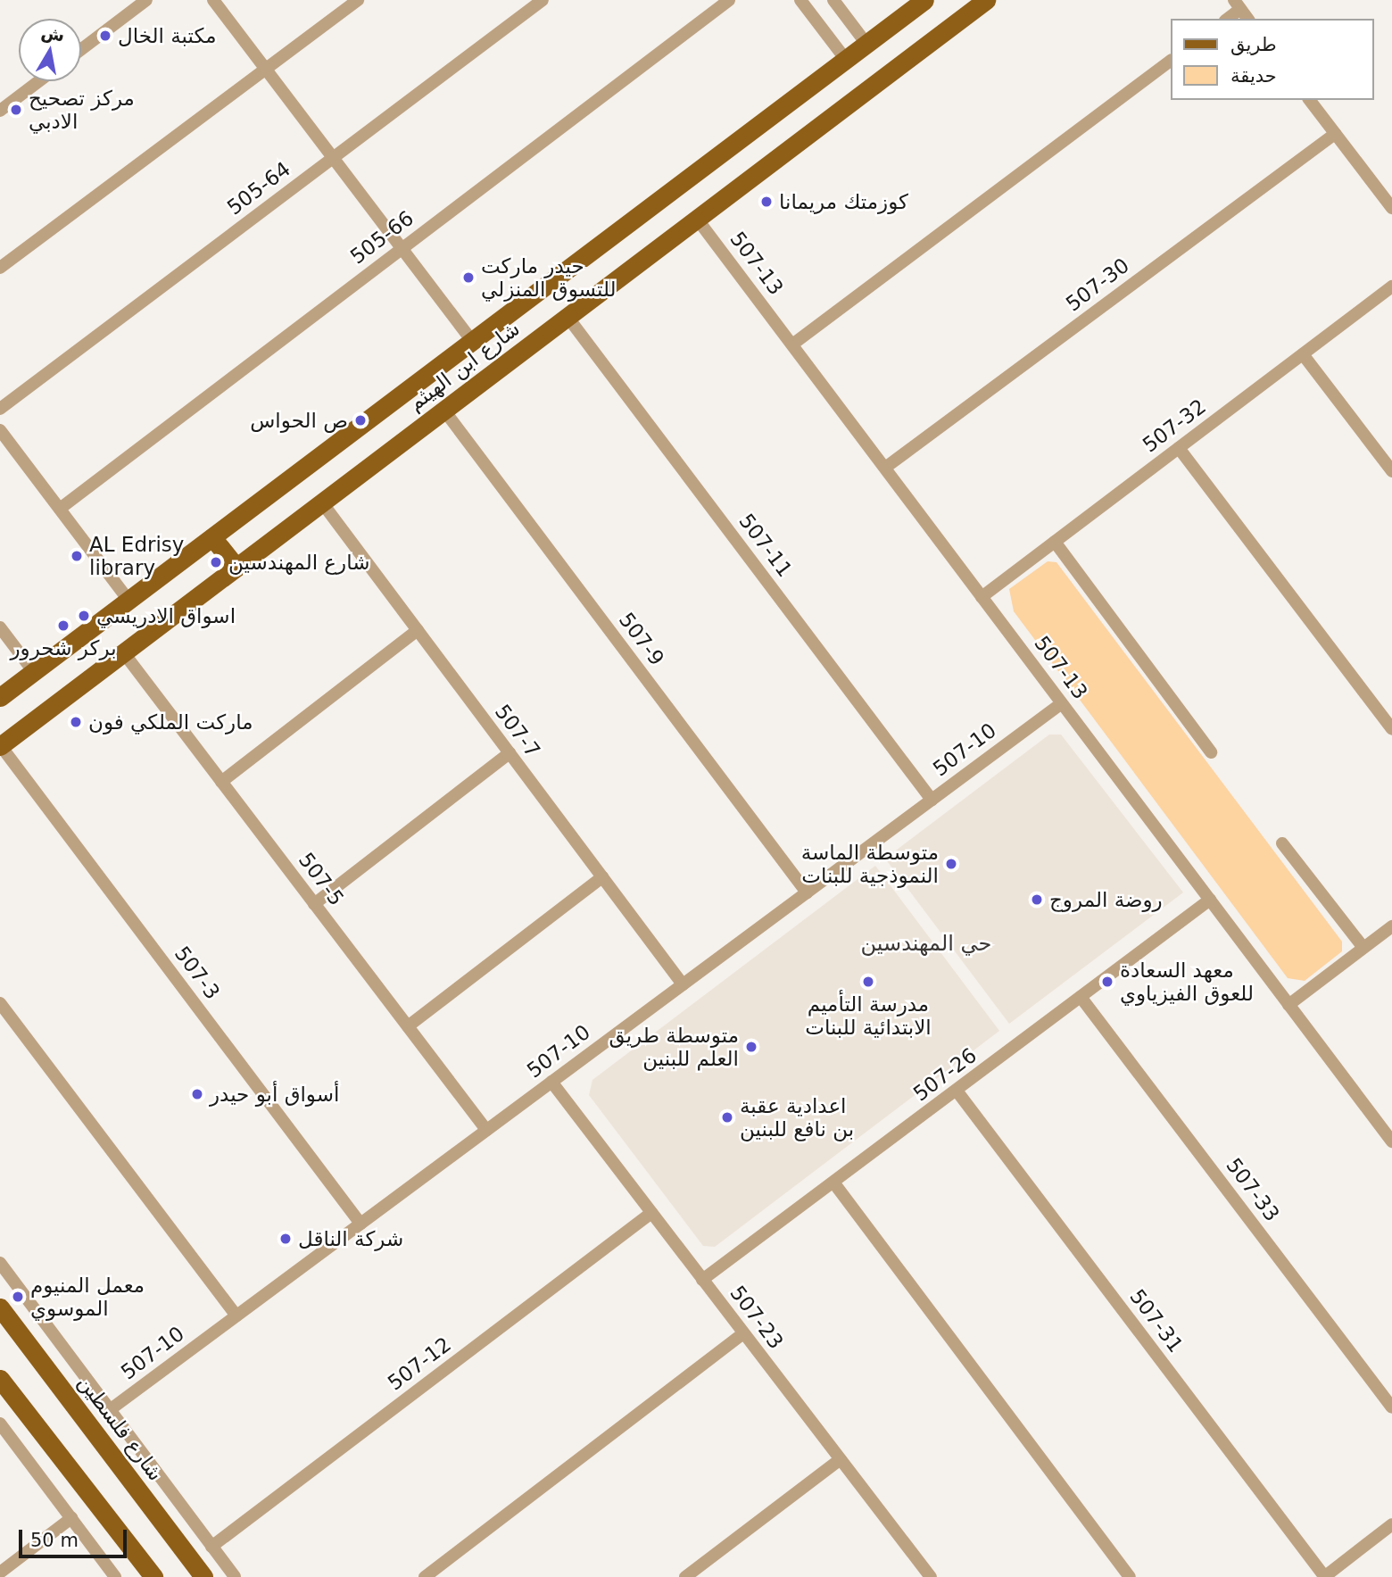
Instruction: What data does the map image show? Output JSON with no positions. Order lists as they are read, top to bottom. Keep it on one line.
{"streets":{"main road":["شارع ابن الهيثم","شارع فلسطين"],"street":["505-64","505-66","507-13","507-30","507-32","507-11","507-9","507-7","507-10","507-5","507-3","507-26","507-33","507-23","507-31","507-12"]},"crossings":[["507-13","507-30"],["507-13","شارع ابن الهيثم"],["507-13","507-32"],["507-13","507-10"],["507-13","507-26"],["شارع ابن الهيثم","507-11"],["شارع ابن الهيثم","507-9"],["شارع ابن الهيثم","507-7"],["شارع ابن الهيثم","507-5"],["شارع ابن الهيثم","507-3"],["507-11","507-10"],["507-9","507-10"],["507-7","507-10"],["507-10","507-5"],["507-10","507-3"],["507-10","507-23"],["507-26","507-33"],["507-26","507-23"],["507-26","507-31"],["507-23","507-12"]],"districts":["حي المهندسين"],"places":["مكتبة الخال","مركز تصحيح الادبي","كوزمتك مريمانا","حيدر ماركت للتسوق المنزلي","ص الحواس","AL Edrisy library","شارع المهندسين","اسواق الادريسي","بركر شحرور","ماركت الملكي فون","متوسطة الماسة النموذجية للبنات","روضة المروج","مدرسة التأميم الابتدائية للبنات","معهد السعادة للعوق الفيزياوي","متوسطة طريق العلم للبنين","أسواق أبو حيدر","اعدادية عقبة بن نافع للبنين","شركة الناقل","معمل المنيوم الموسوي"],"legend":["طريق","حديقة"],"scale_bar":"50 m","north":"top"}
